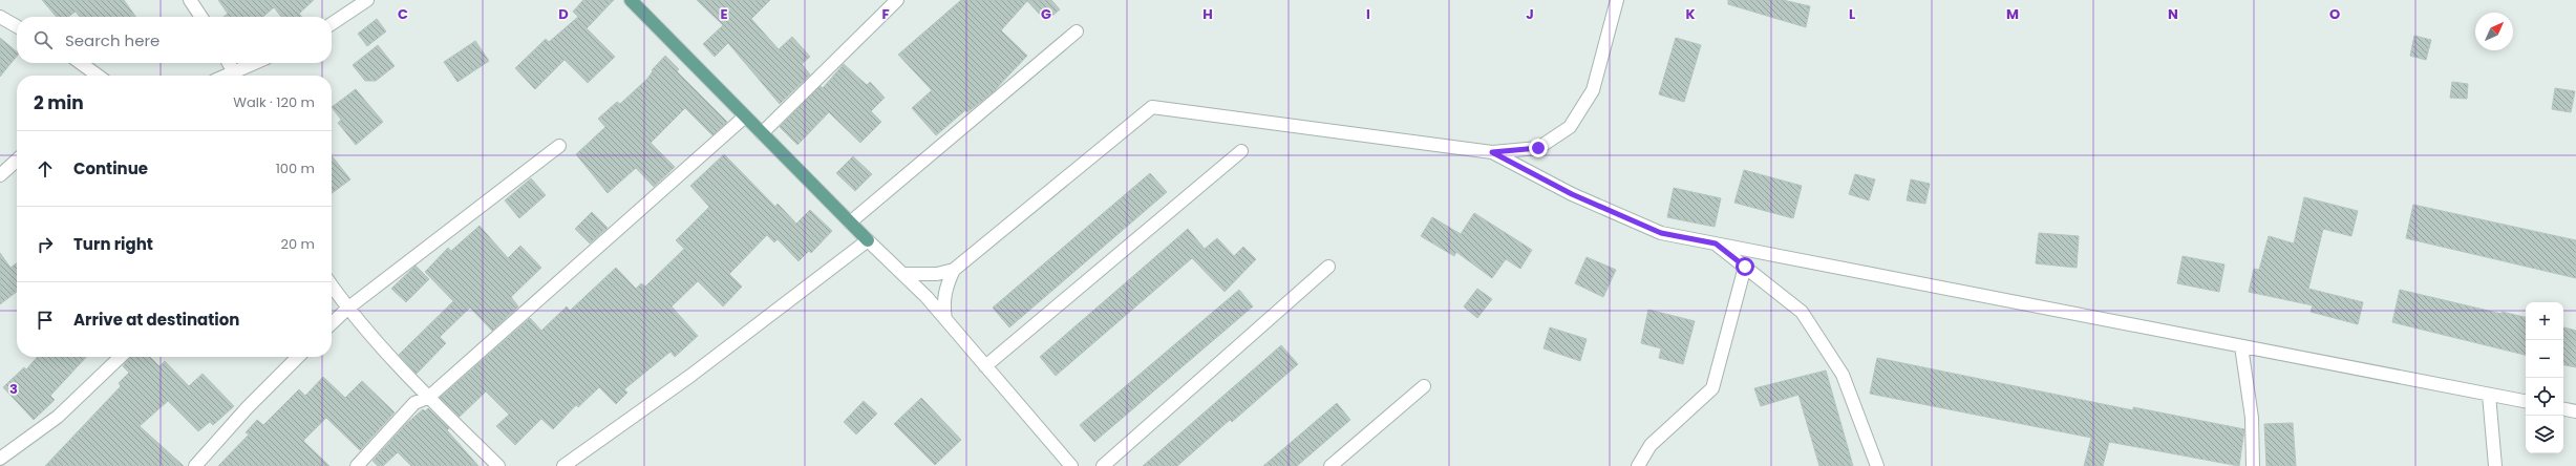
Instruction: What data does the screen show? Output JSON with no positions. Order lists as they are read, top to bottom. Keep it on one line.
{"north":"top right","page":{"search":"Search here","heading":["2 min","Walk · 120 m"],"list":[["Continue","100 m"],["Turn right","20 m"],"Arrive at destination"],"map_buttons":["+","−"]},"grid":{"columns":["C","D","E","F","G","H","I","J","K","L","M","N","O"],"rows":["3"]}}
